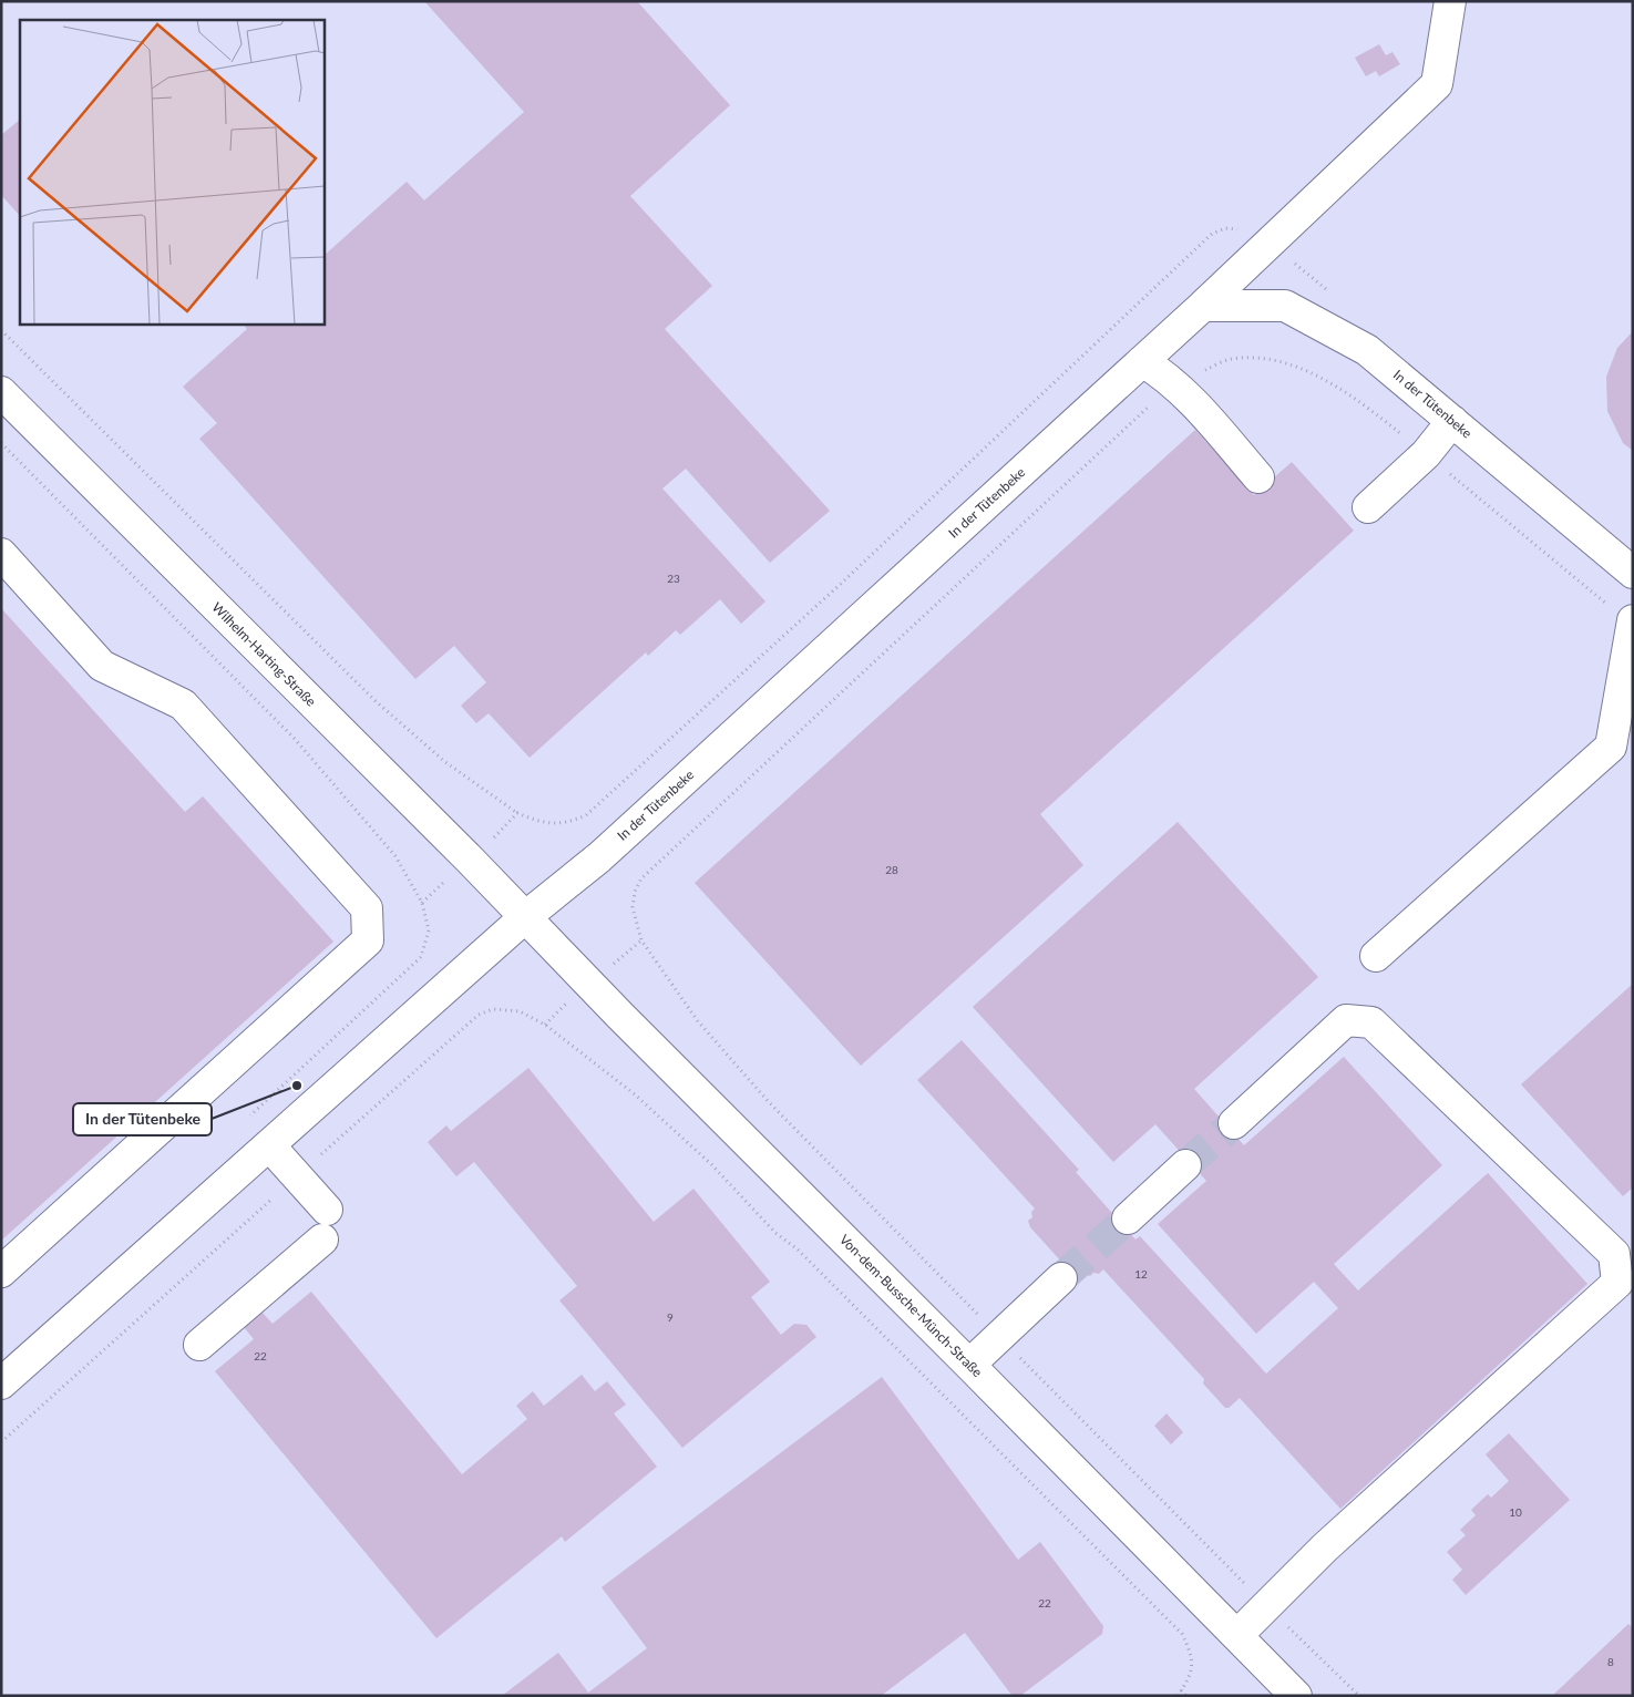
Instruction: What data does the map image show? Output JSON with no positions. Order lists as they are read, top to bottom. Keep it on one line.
{"streets":{"street":["In der Tütenbeke","Wilhelm-Harting-Straße","Von-dem-Bussche-Münch-Straße"]},"crossings":[["In der Tütenbeke","Wilhelm-Harting-Straße"],["In der Tütenbeke","Von-dem-Bussche-Münch-Straße"],["Wilhelm-Harting-Straße","Von-dem-Bussche-Münch-Straße"]],"places":["In der Tütenbeke"],"house_numbers":["23","28","12","9","22","10","22","8"]}
